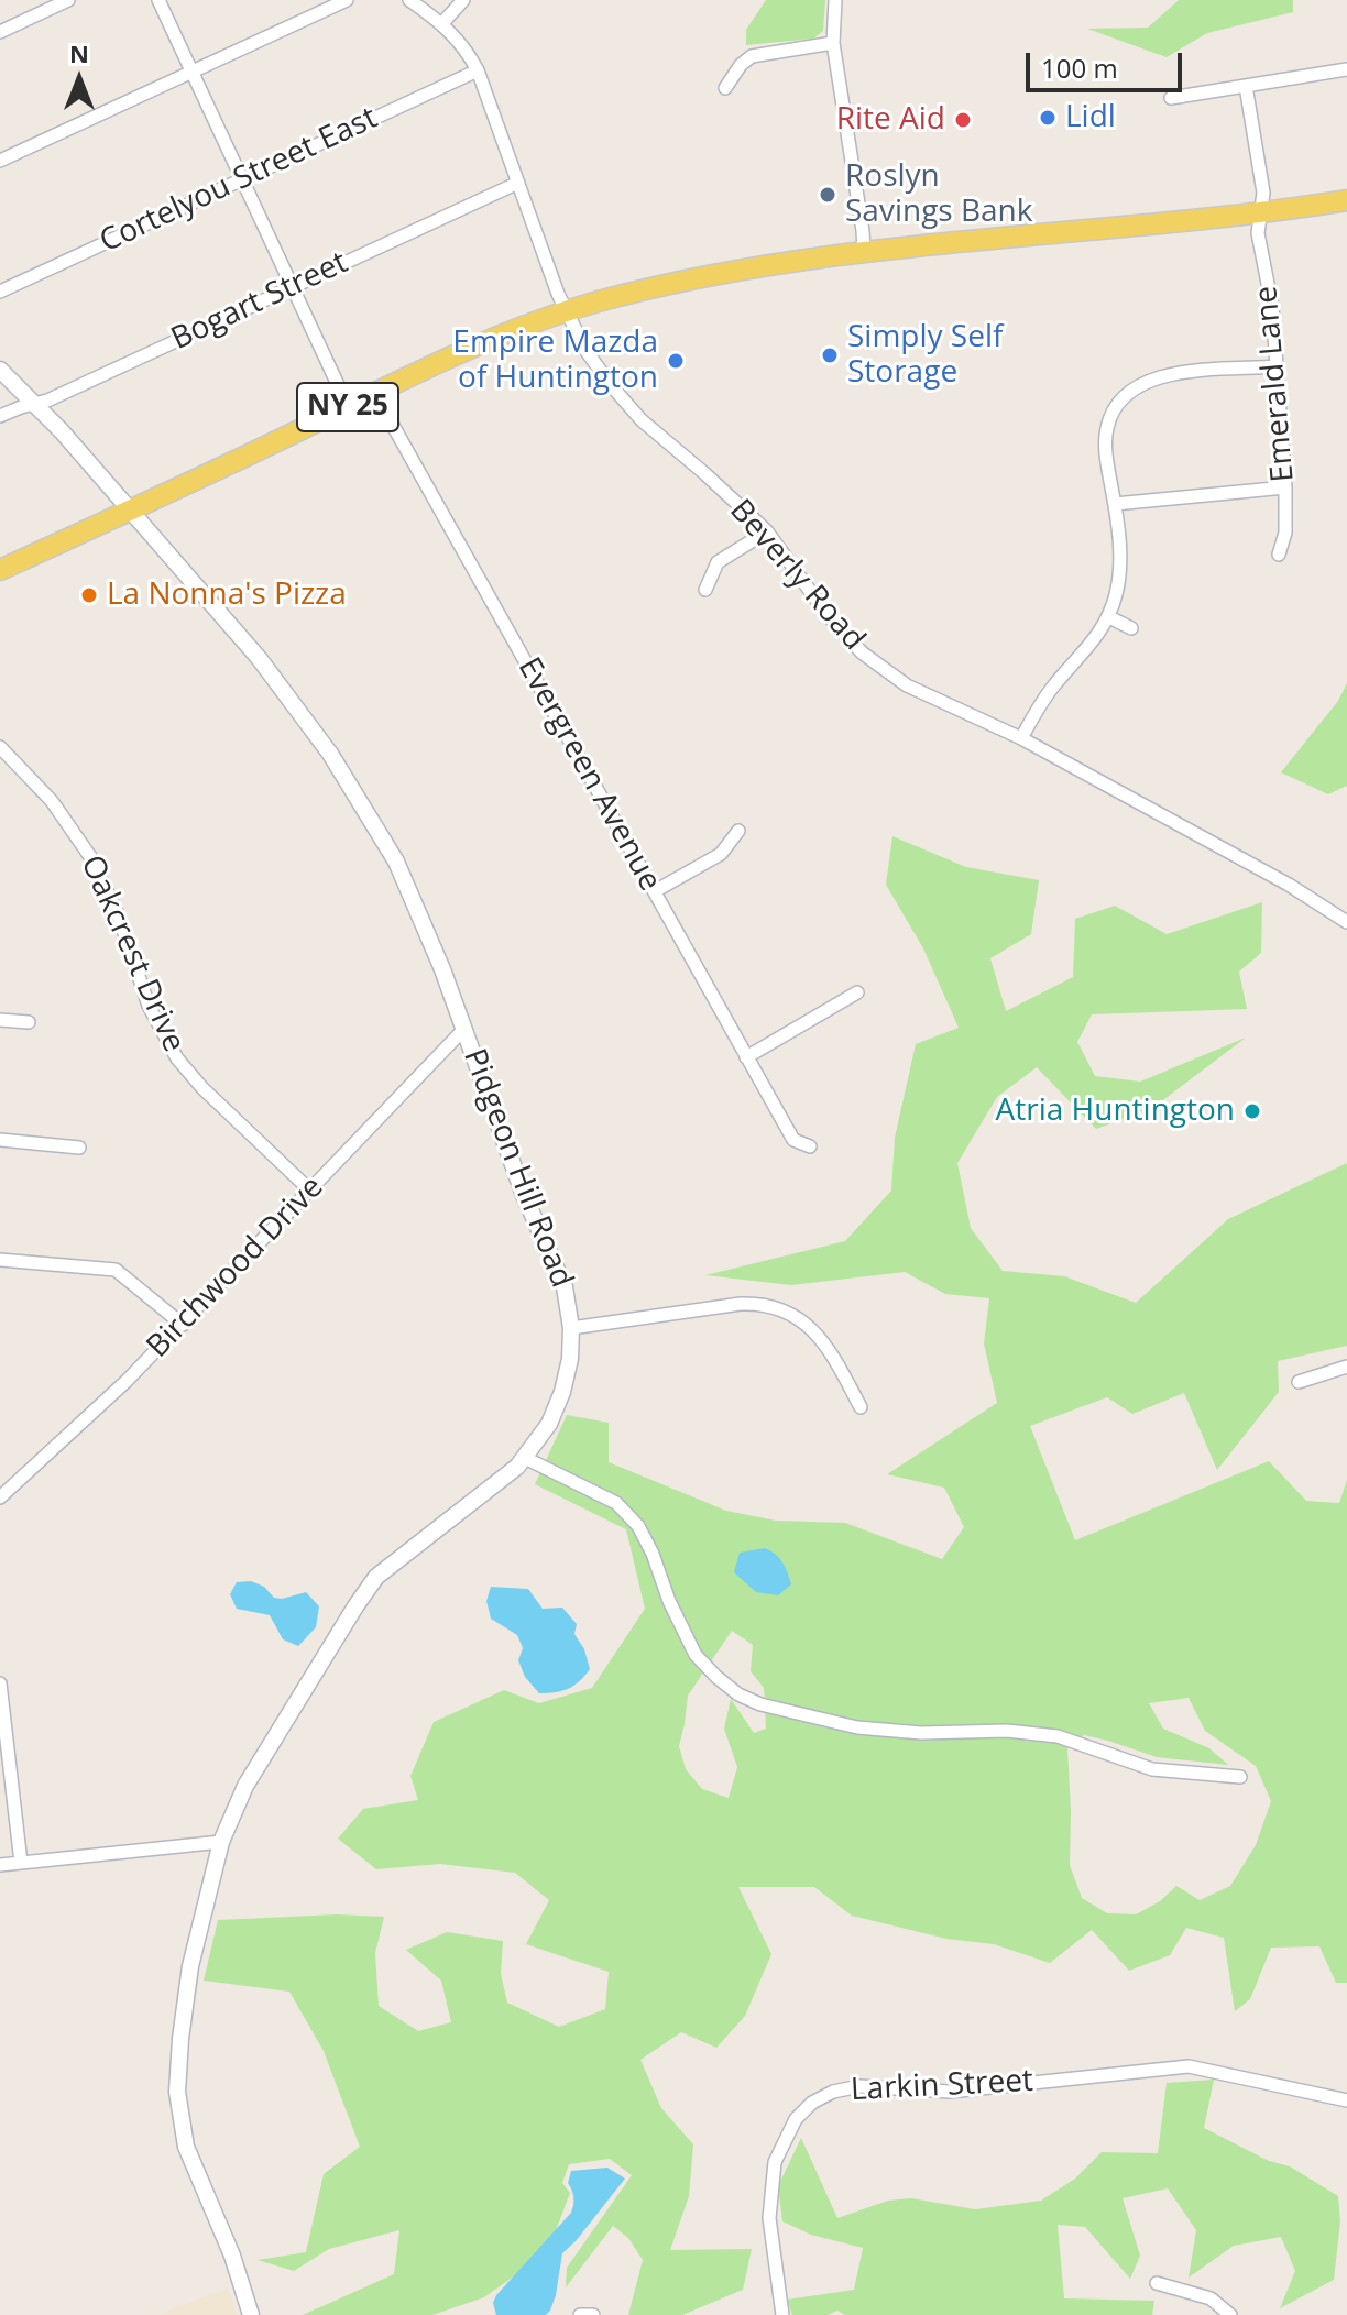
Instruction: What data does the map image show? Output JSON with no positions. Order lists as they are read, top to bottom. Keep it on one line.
{"streets":{"main road":["NY 25"],"street":["Cortelyou Street East","Bogart Street","Emerald Lane","Beverly Road","Evergreen Avenue","Oakcrest Drive","Pidgeon Hill Road","Birchwood Drive","Larkin Street"]},"crossings":[["Cortelyou Street East","Beverly Road"],["Bogart Street","Beverly Road"],["Bogart Street","Pidgeon Hill Road"],["Emerald Lane","NY 25"],["NY 25","Beverly Road"],["NY 25","Evergreen Avenue"],["NY 25","Pidgeon Hill Road"],["Oakcrest Drive","Birchwood Drive"],["Pidgeon Hill Road","Birchwood Drive"]],"places":["Lidl","Rite Aid","Roslyn Savings Bank","Simply Self Storage","Empire Mazda of Huntington","La Nonna's Pizza","Atria Huntington"],"scale_bar":"100 m","north":"top"}
